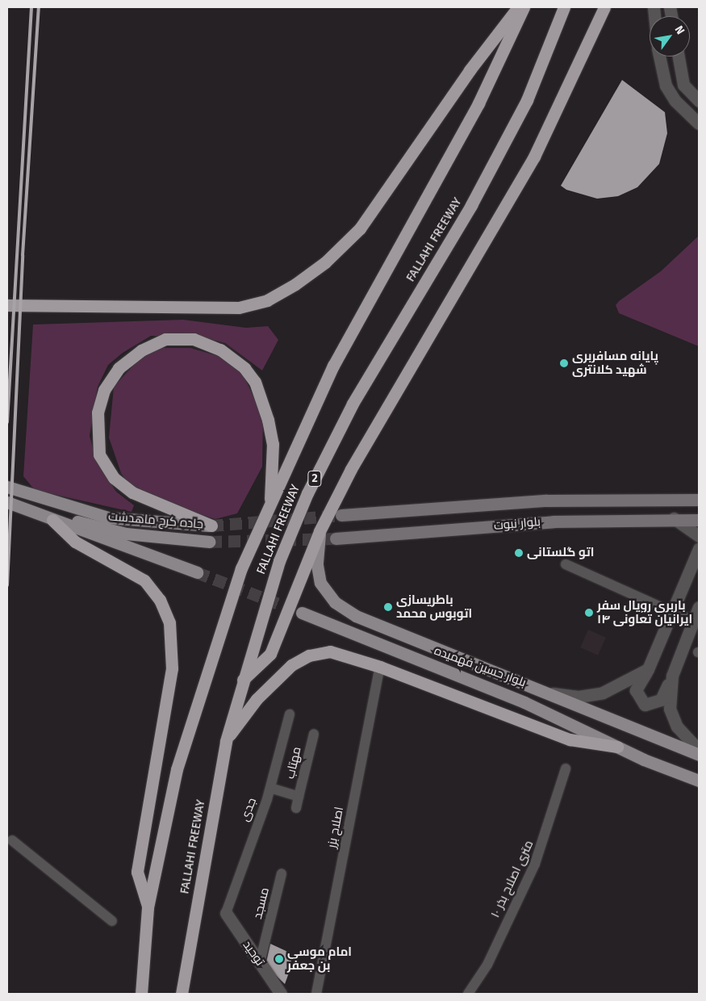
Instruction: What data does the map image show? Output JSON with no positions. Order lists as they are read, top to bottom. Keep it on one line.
{"streets":{"highway":["FALLAHI FREEWAY","2"],"main road":["جاده کرج ماهدشت","بلوار نبوت","بلوار حسین فهمیده"],"street":["مهتاب","جدی","اصلاح بزر","۱۰ متری اصلاح بذر","مسجد","توحید"]},"crossings":[["مهتاب","جدی"],["جدی","توحید"],["مسجد","توحید"]],"places":["پایانه مسافربری شهید کلانتری","اتو گلستانی","باطریسازی اتوبوس محمد","باربری رویال سفر ایرانیان تعاونی ۱۴","امام موسی بن جعفر"],"north":"top right"}
